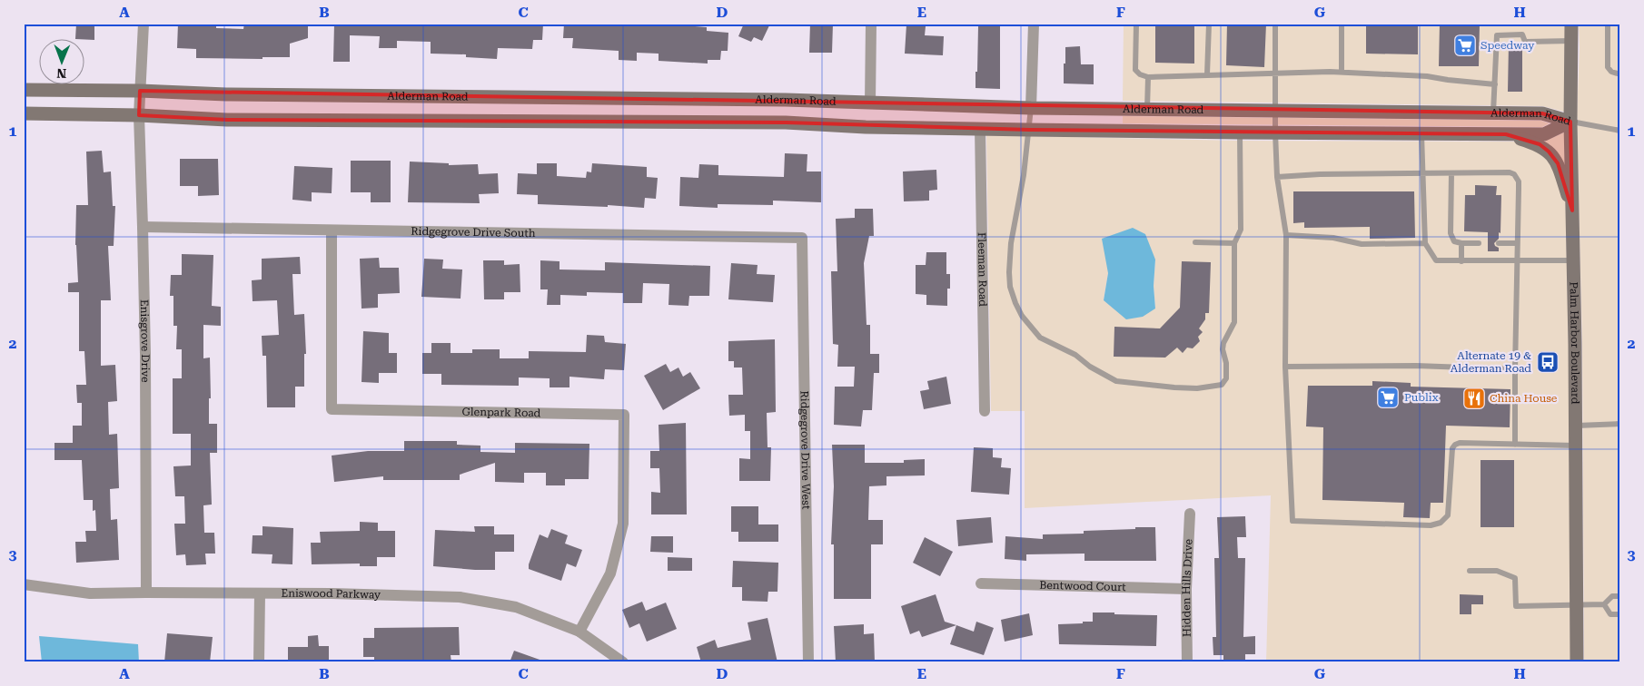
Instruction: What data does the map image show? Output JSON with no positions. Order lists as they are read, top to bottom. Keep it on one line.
{"streets":{"main road":["Alderman Road","Palm Harbor Boulevard"],"street":["Ridgegrove Drive South","Fleeman Road","Enisgrove Drive","Glenpark Road","Ridgegrove Drive West","Bentwood Court","Hidden Hills Drive","Eniswood Parkway"]},"crossings":[["Alderman Road","Fleeman Road"],["Alderman Road","Enisgrove Drive"],["Alderman Road","Palm Harbor Boulevard"],["Ridgegrove Drive South","Enisgrove Drive"],["Ridgegrove Drive South","Glenpark Road"],["Ridgegrove Drive South","Ridgegrove Drive West"],["Enisgrove Drive","Eniswood Parkway"],["Glenpark Road","Eniswood Parkway"],["Bentwood Court","Hidden Hills Drive"]],"places":{"supermarket":["Speedway","Publix"],"bus stop":["Alternate 19 & Alderman Road"],"restaurant":["China House"]},"north":"bottom","grid":{"columns":["A","B","C","D","E","F","G","H"],"rows":["1","2","3"]}}
